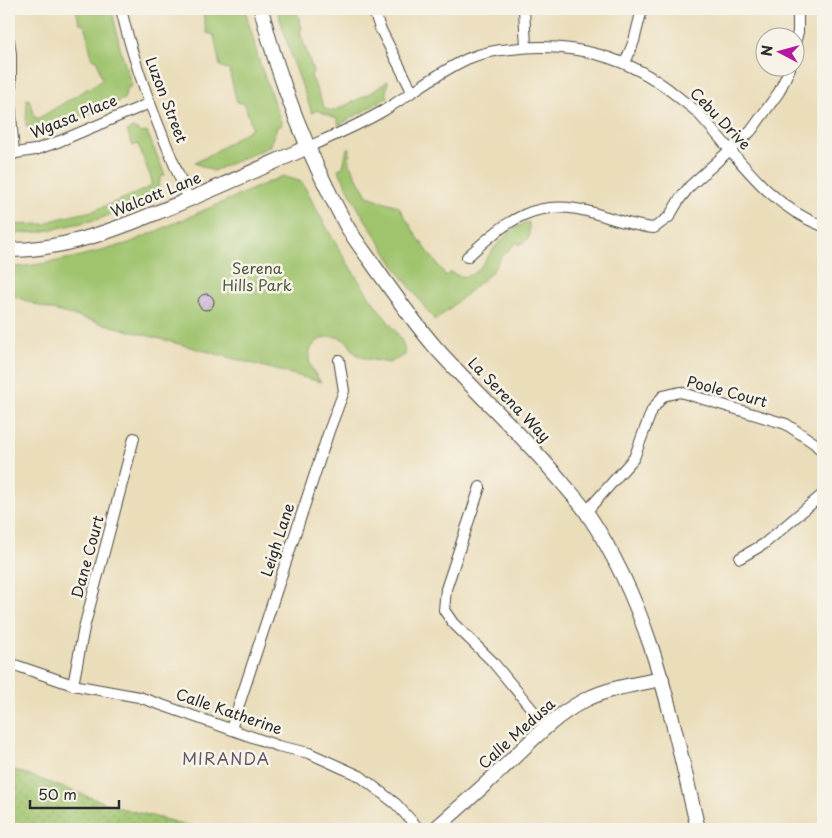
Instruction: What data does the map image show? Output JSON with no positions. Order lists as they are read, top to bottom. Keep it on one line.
{"streets":{"main road":["Walcott Lane","La Serena Way","Calle Medusa"],"street":["Luzon Street","Wgasa Place","Cebu Drive","Poole Court","Leigh Lane","Dane Court","Calle Katherine"]},"crossings":[["Luzon Street","Wgasa Place"],["Luzon Street","Walcott Lane"],["Cebu Drive","Walcott Lane"],["Cebu Drive","La Serena Way"],["Walcott Lane","La Serena Way"],["Poole Court","La Serena Way"],["La Serena Way","Calle Medusa"],["Leigh Lane","Calle Katherine"],["Dane Court","Calle Katherine"]],"districts":["MIRANDA"],"parks":["Serena Hills Park"],"scale_bar":"50 m","north":"left"}
